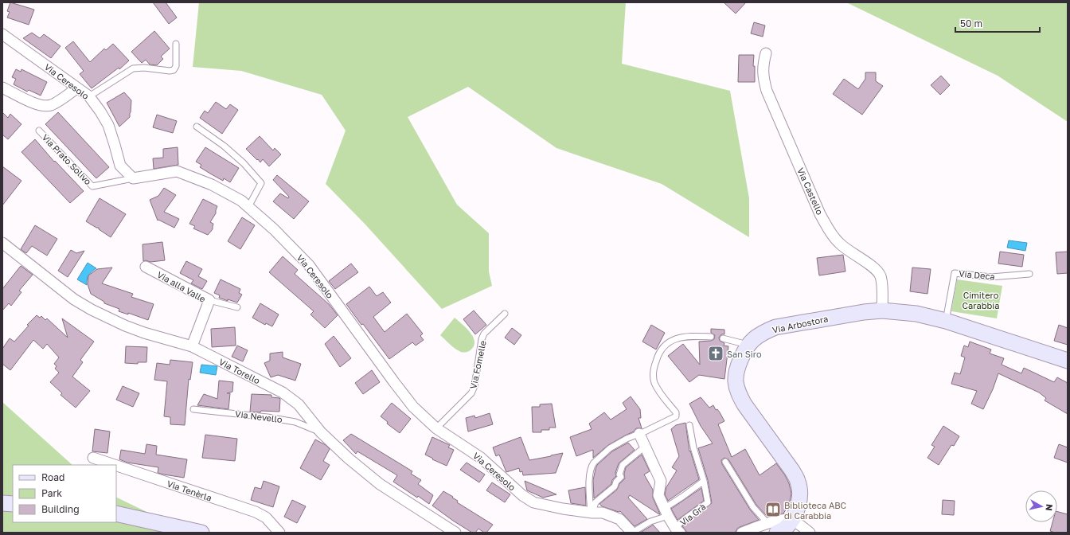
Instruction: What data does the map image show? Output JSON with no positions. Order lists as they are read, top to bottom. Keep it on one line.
{"streets":{"street":["Via Ceresolo","Via Castello","Via alla Valle","Via Arbostora","Via Torello","Via Tenèrla"],"lane":["Via Prato Solivo","Via Deca","Via Fomelle","Via Nevello","Via Grà"]},"crossings":[["Via Ceresolo","Via Prato Solivo"],["Via Ceresolo","Via Fomelle"],["Via Castello","Via Arbostora"],["Via Deca","Via Arbostora"],["Via alla Valle","Via Torello"],["Via Torello","Via Nevello"]],"parks":["Cimitero Carabbia"],"places":{"church":["San Siro"],"library":["Biblioteca ABC di Carabbia"]},"legend":["Road","Park","Building"],"scale_bar":"50 m","north":"right"}
